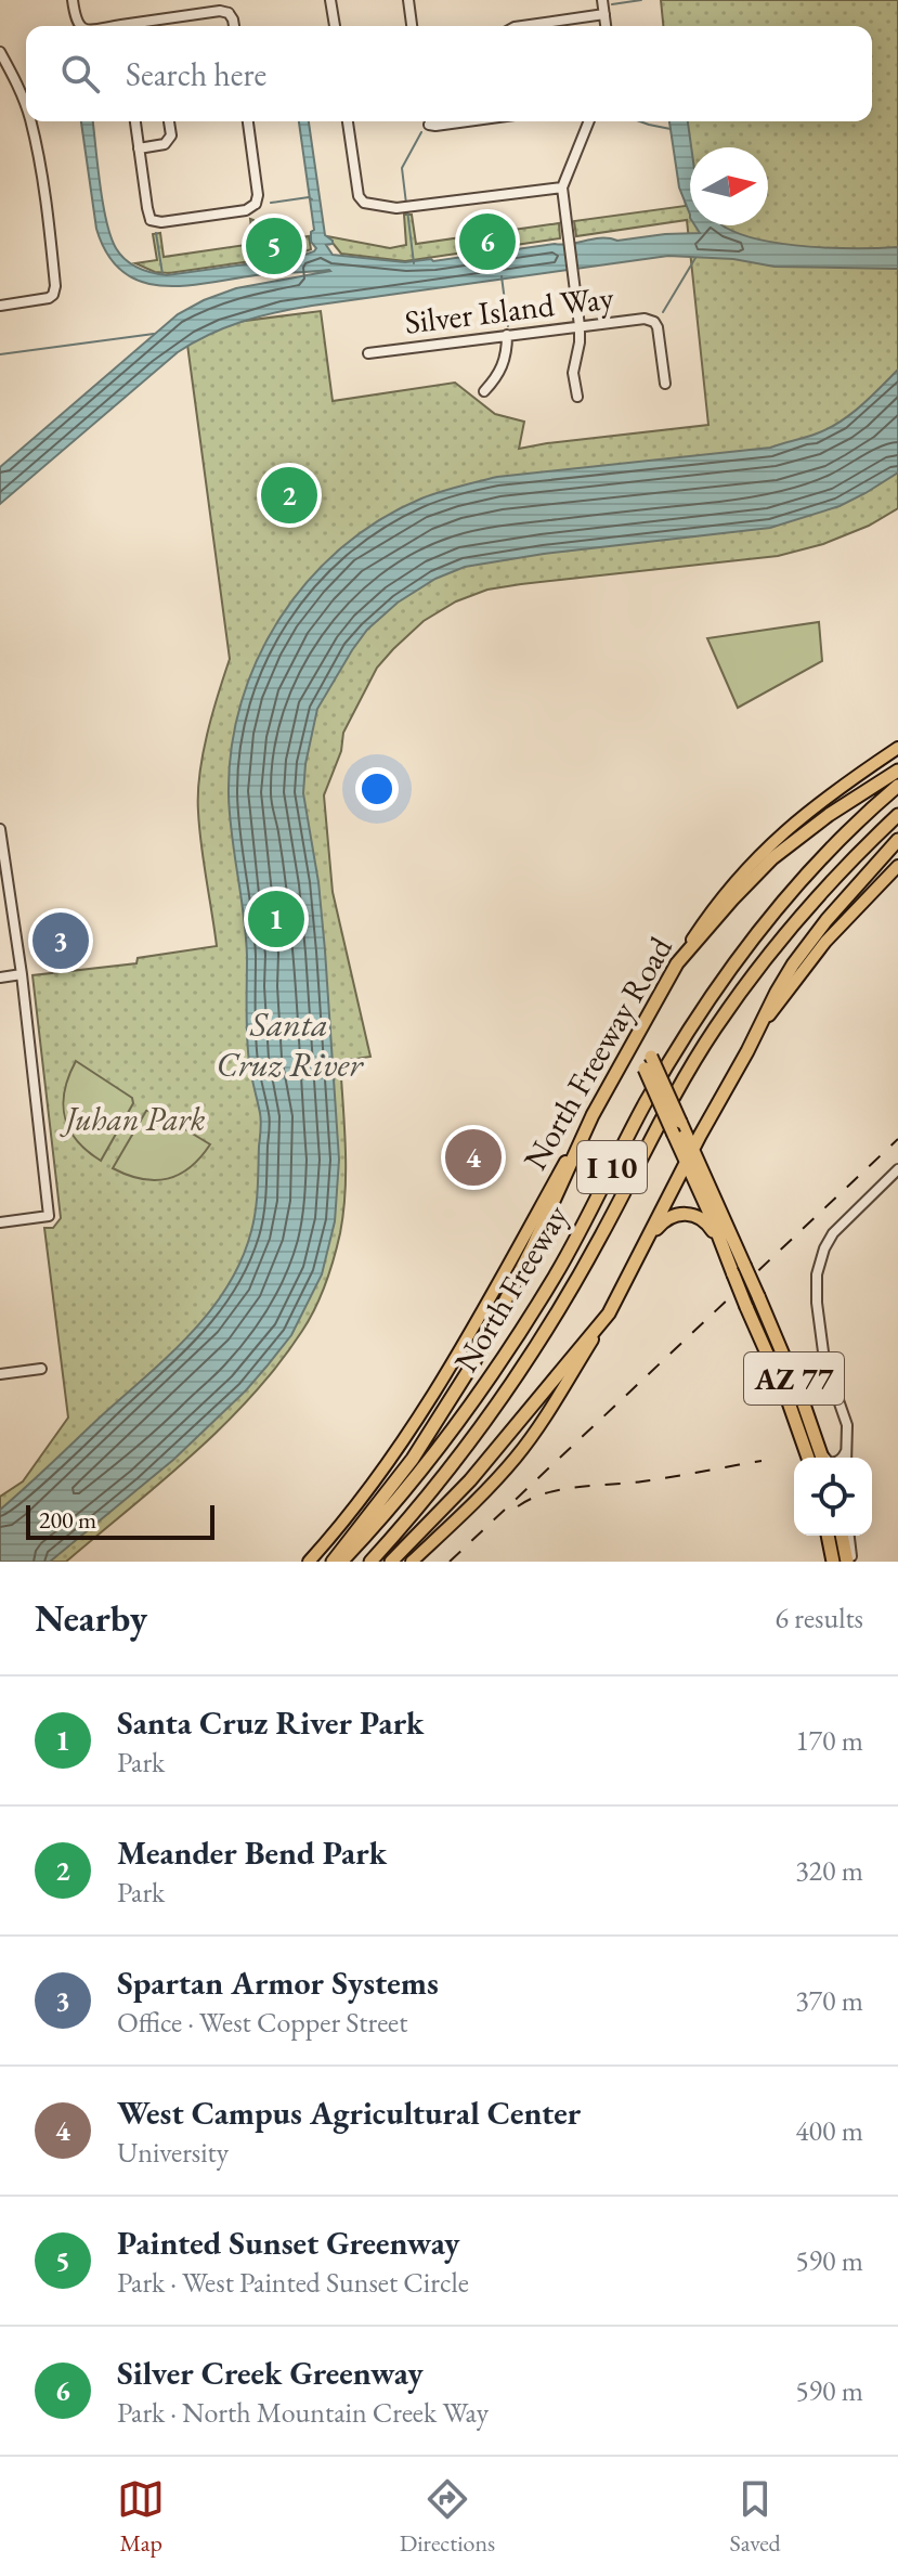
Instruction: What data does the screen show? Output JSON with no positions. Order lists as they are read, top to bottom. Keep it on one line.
{"streets":{"highway":["North Freeway Road","I 10","North Freeway","AZ 77"],"street":["Silver Island Way"]},"crossings":[["North Freeway Road","AZ 77"]],"water":["Santa Cruz River"],"parks":["Juhan Park"],"scale_bar":"200 m","north":"right","page":{"search":"Search here","pins":["6","5","2","1","3","4"],"scale":"200 m","heading":["Nearby","6 results"],"list":[{"mark":"1","name":"Santa Cruz River Park","note":"Park","value":"170 m"},{"mark":"2","name":"Meander Bend Park","note":"Park","value":"320 m"},{"mark":"3","name":"Spartan Armor Systems","note":"Office · West Copper Street","value":"370 m"},{"mark":"4","name":"West Campus Agricultural Center","note":"University","value":"400 m"},{"mark":"5","name":"Painted Sunset Greenway","note":"Park · West Painted Sunset Circle","value":"590 m"},{"mark":"6","name":"Silver Creek Greenway","note":"Park · North Mountain Creek Way","value":"590 m"}],"nav":["Map","Directions","Saved"]}}
